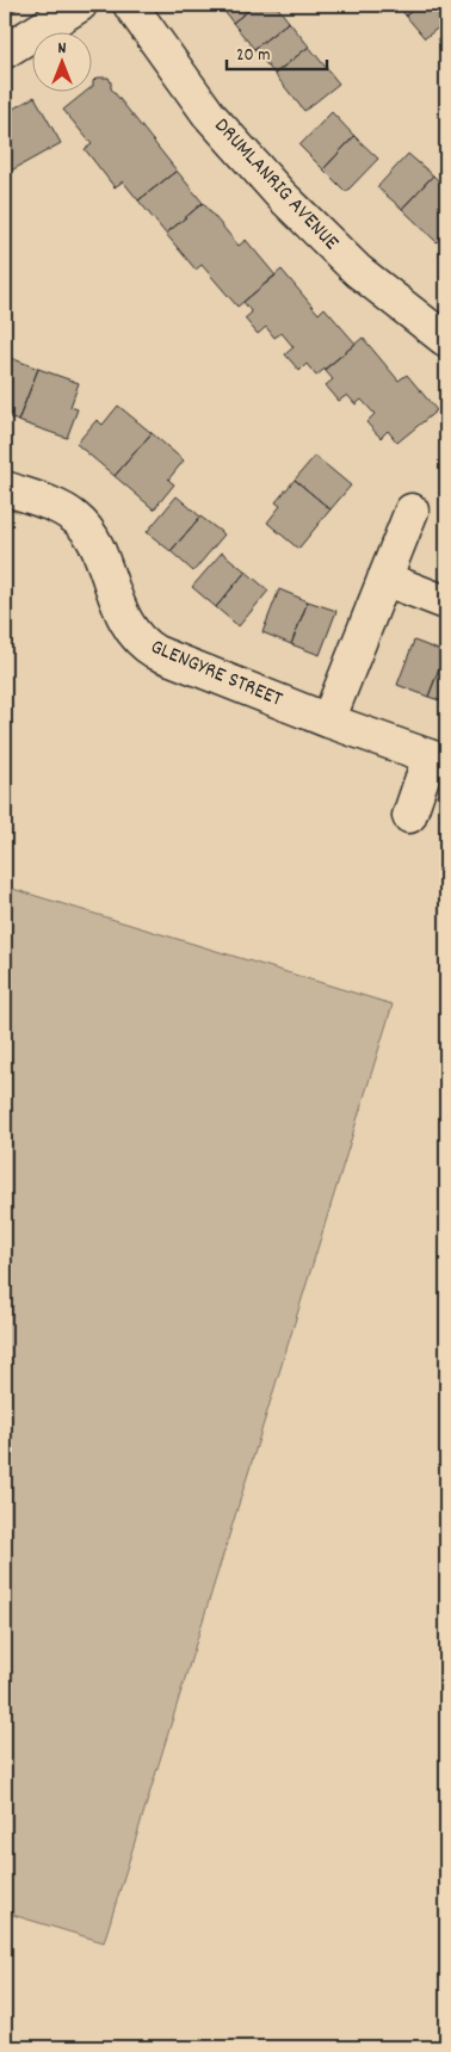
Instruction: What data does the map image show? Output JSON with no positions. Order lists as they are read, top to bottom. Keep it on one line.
{"streets":{"street":["DRUMLANRIG AVENUE","GLENGYRE STREET"]},"scale_bar":"20 m","north":"top"}
